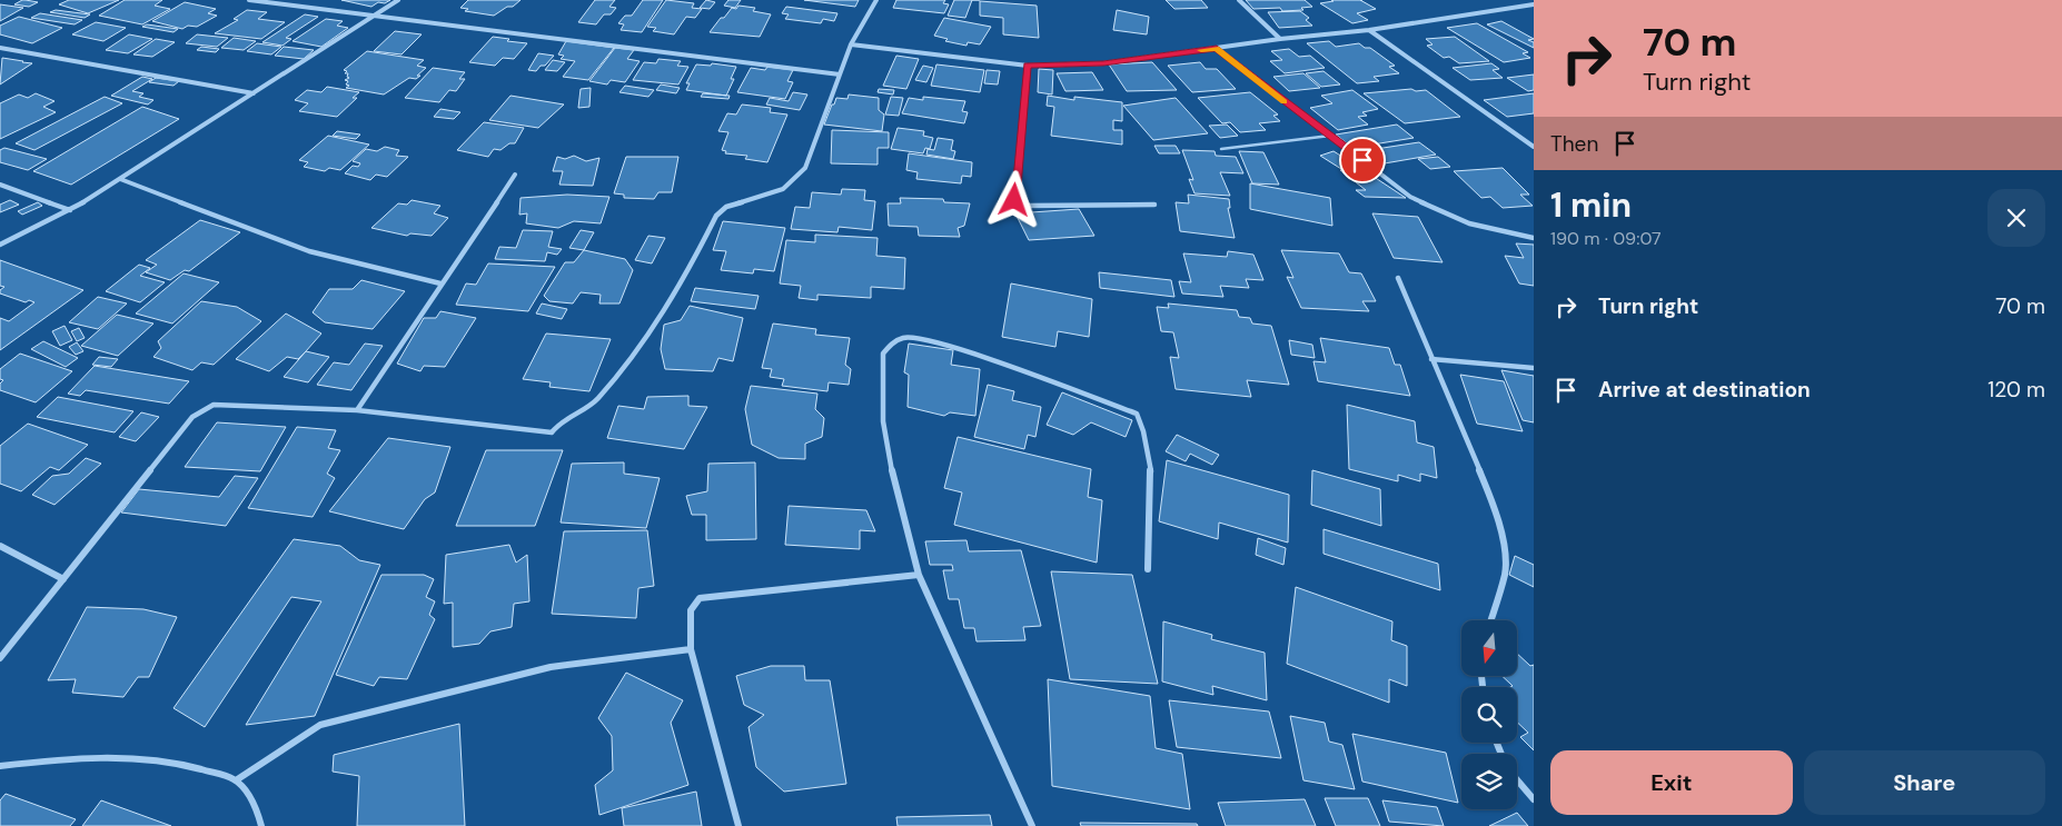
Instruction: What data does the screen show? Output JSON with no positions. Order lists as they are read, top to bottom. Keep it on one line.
{"north":"bottom","page":{"turn":["70 m","Turn right"],"then":"Then","heading":["1 min","190 m · 09:07"],"list":[{"name":"Turn right","value":"70 m"},{"name":"Arrive at destination","value":"120 m"}],"buttons":["Exit","Share"]}}
